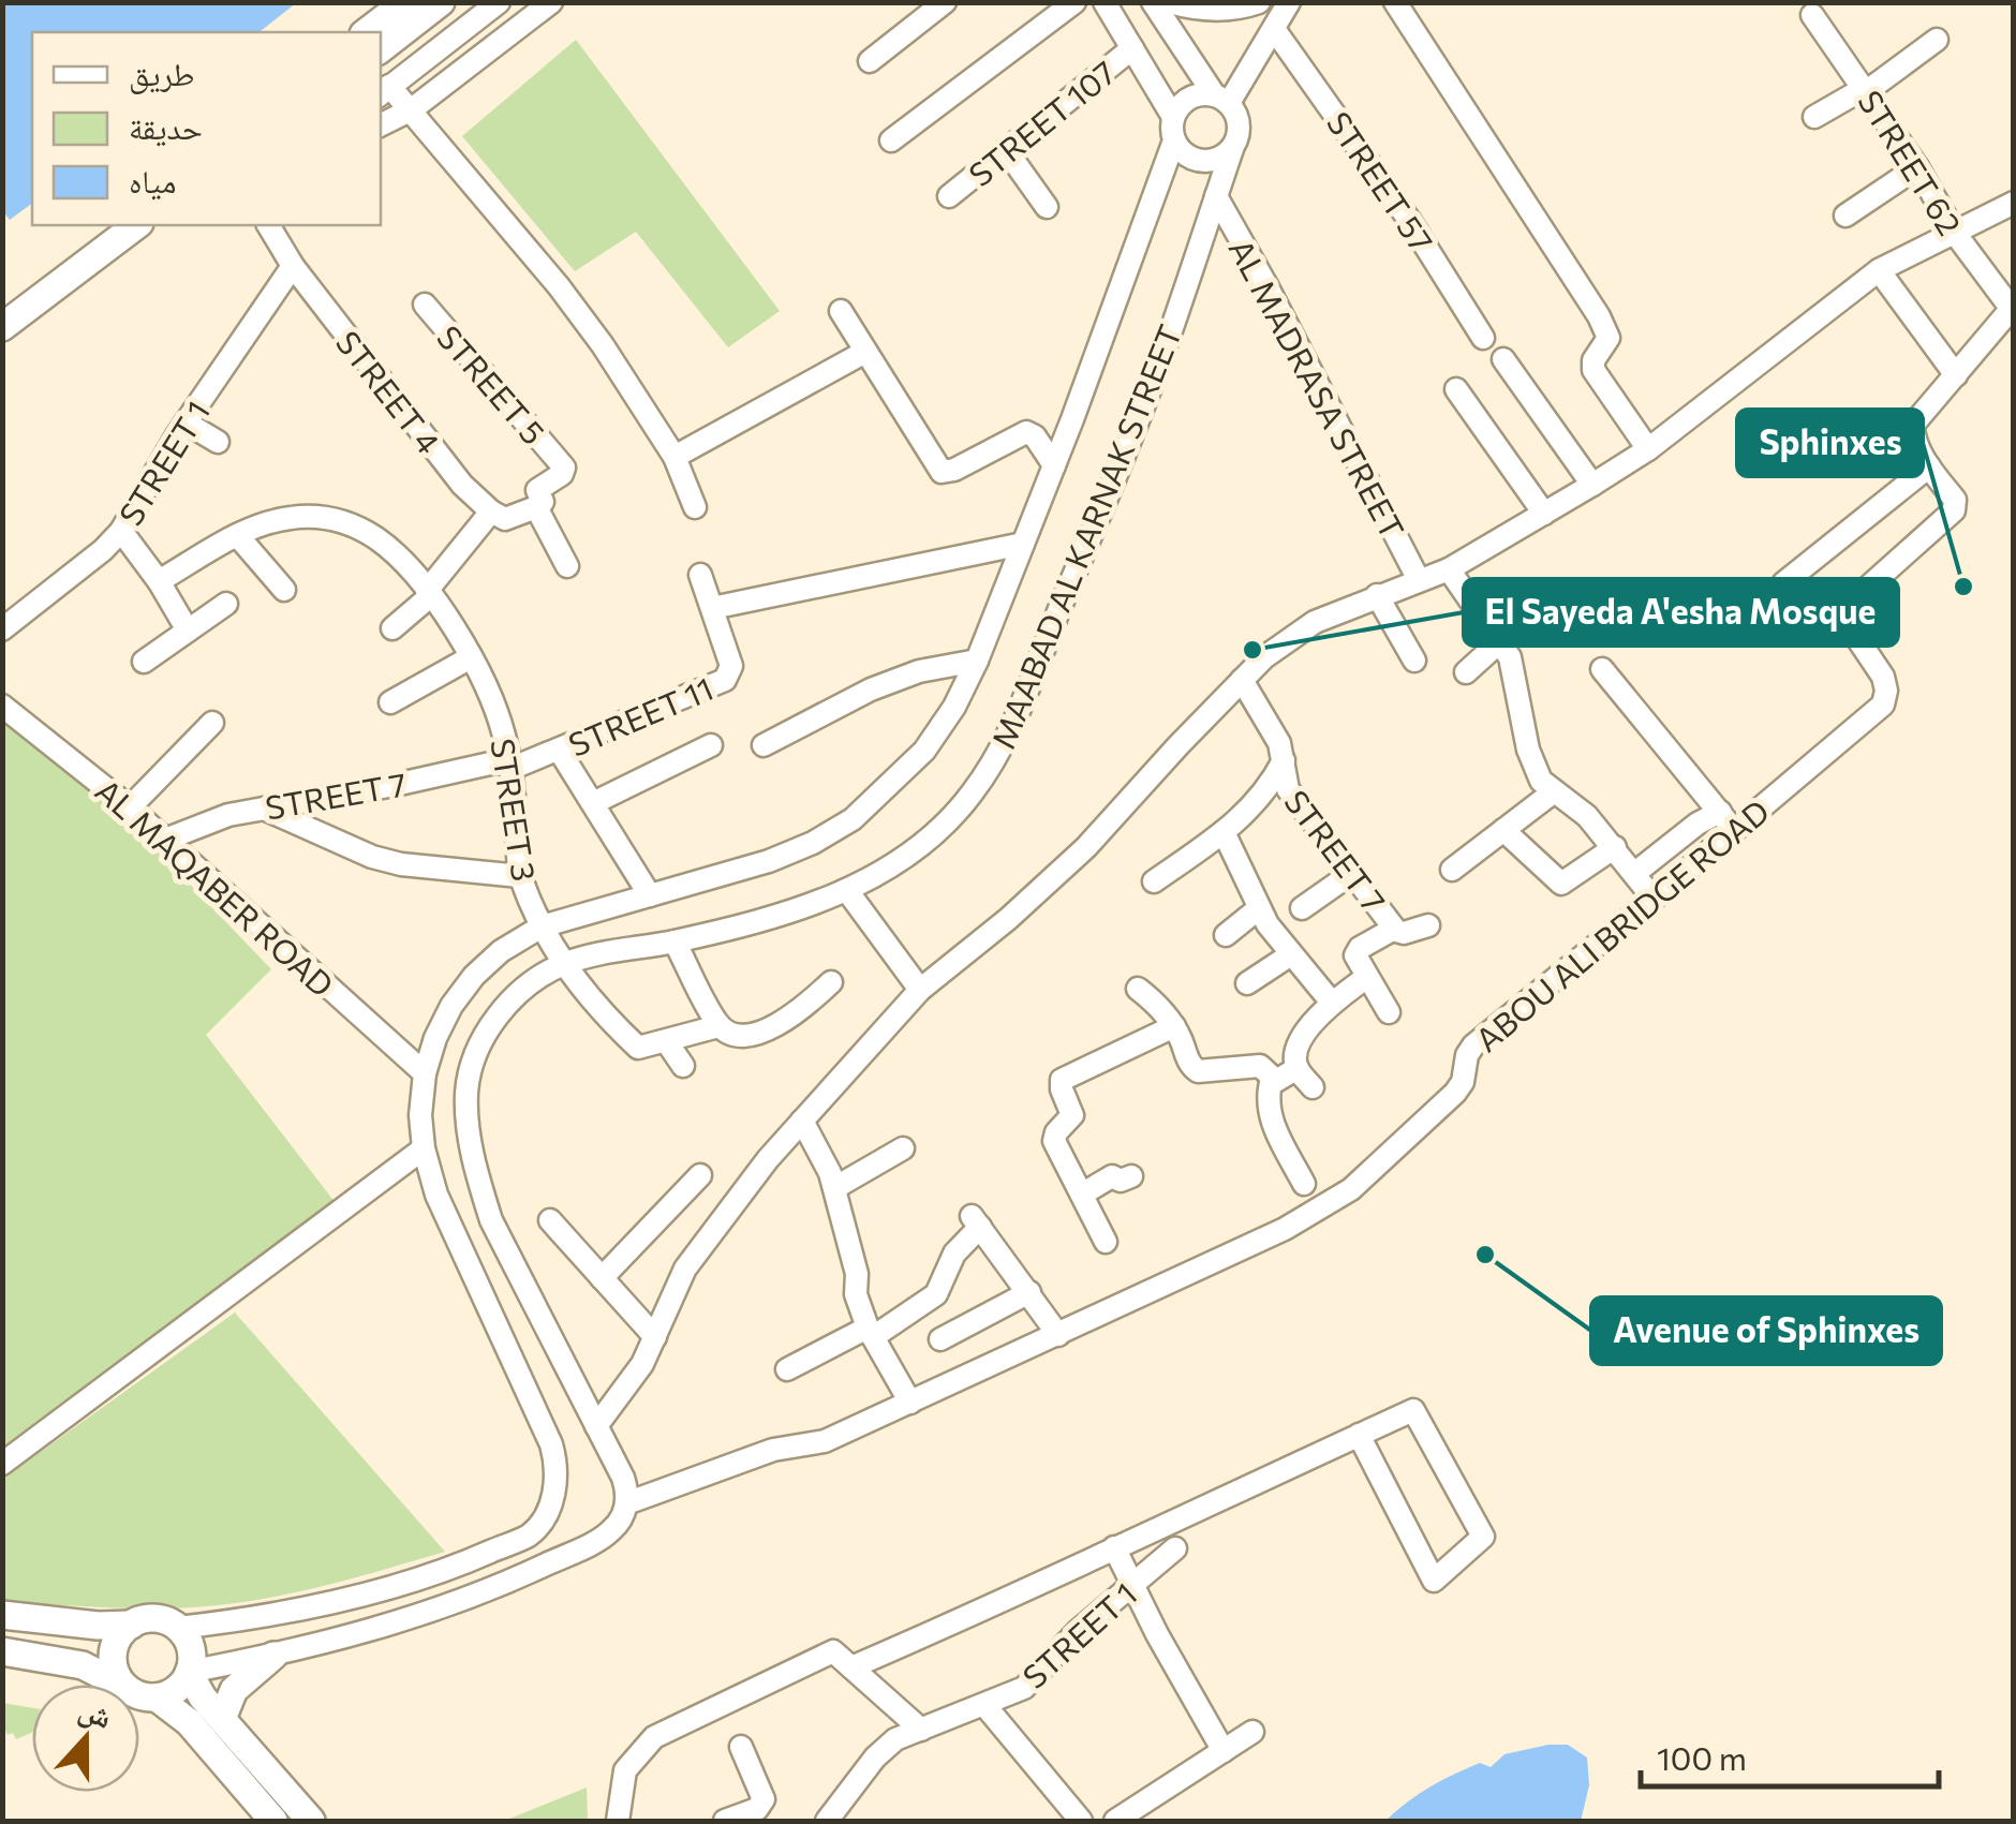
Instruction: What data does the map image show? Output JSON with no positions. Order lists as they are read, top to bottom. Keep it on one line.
{"streets":{"street":["STREET 107","STREET 62","STREET 57","STREET 5","AL MADRASA STREET","STREET 4","STREET 1","MAABAD AL KARNAK STREET","STREET 11","STREET 7","STREET 3","AL MAQABER ROAD","ABOU ALI BRIDGE ROAD"]},"crossings":[["STREET 62","ABOU ALI BRIDGE ROAD"],["AL MADRASA STREET","MAABAD AL KARNAK STREET"],["STREET 4","STREET 1"],["MAABAD AL KARNAK STREET","STREET 3"],["MAABAD AL KARNAK STREET","AL MAQABER ROAD"],["MAABAD AL KARNAK STREET","ABOU ALI BRIDGE ROAD"],["STREET 11","STREET 7"],["STREET 11","STREET 3"],["STREET 7","STREET 3"],["STREET 7","AL MAQABER ROAD"]],"places":["Sphinxes","El Sayeda A'esha Mosque","Avenue of Sphinxes"],"legend":["طريق","حديقة","مياه"],"scale_bar":"100 m","north":"top"}
